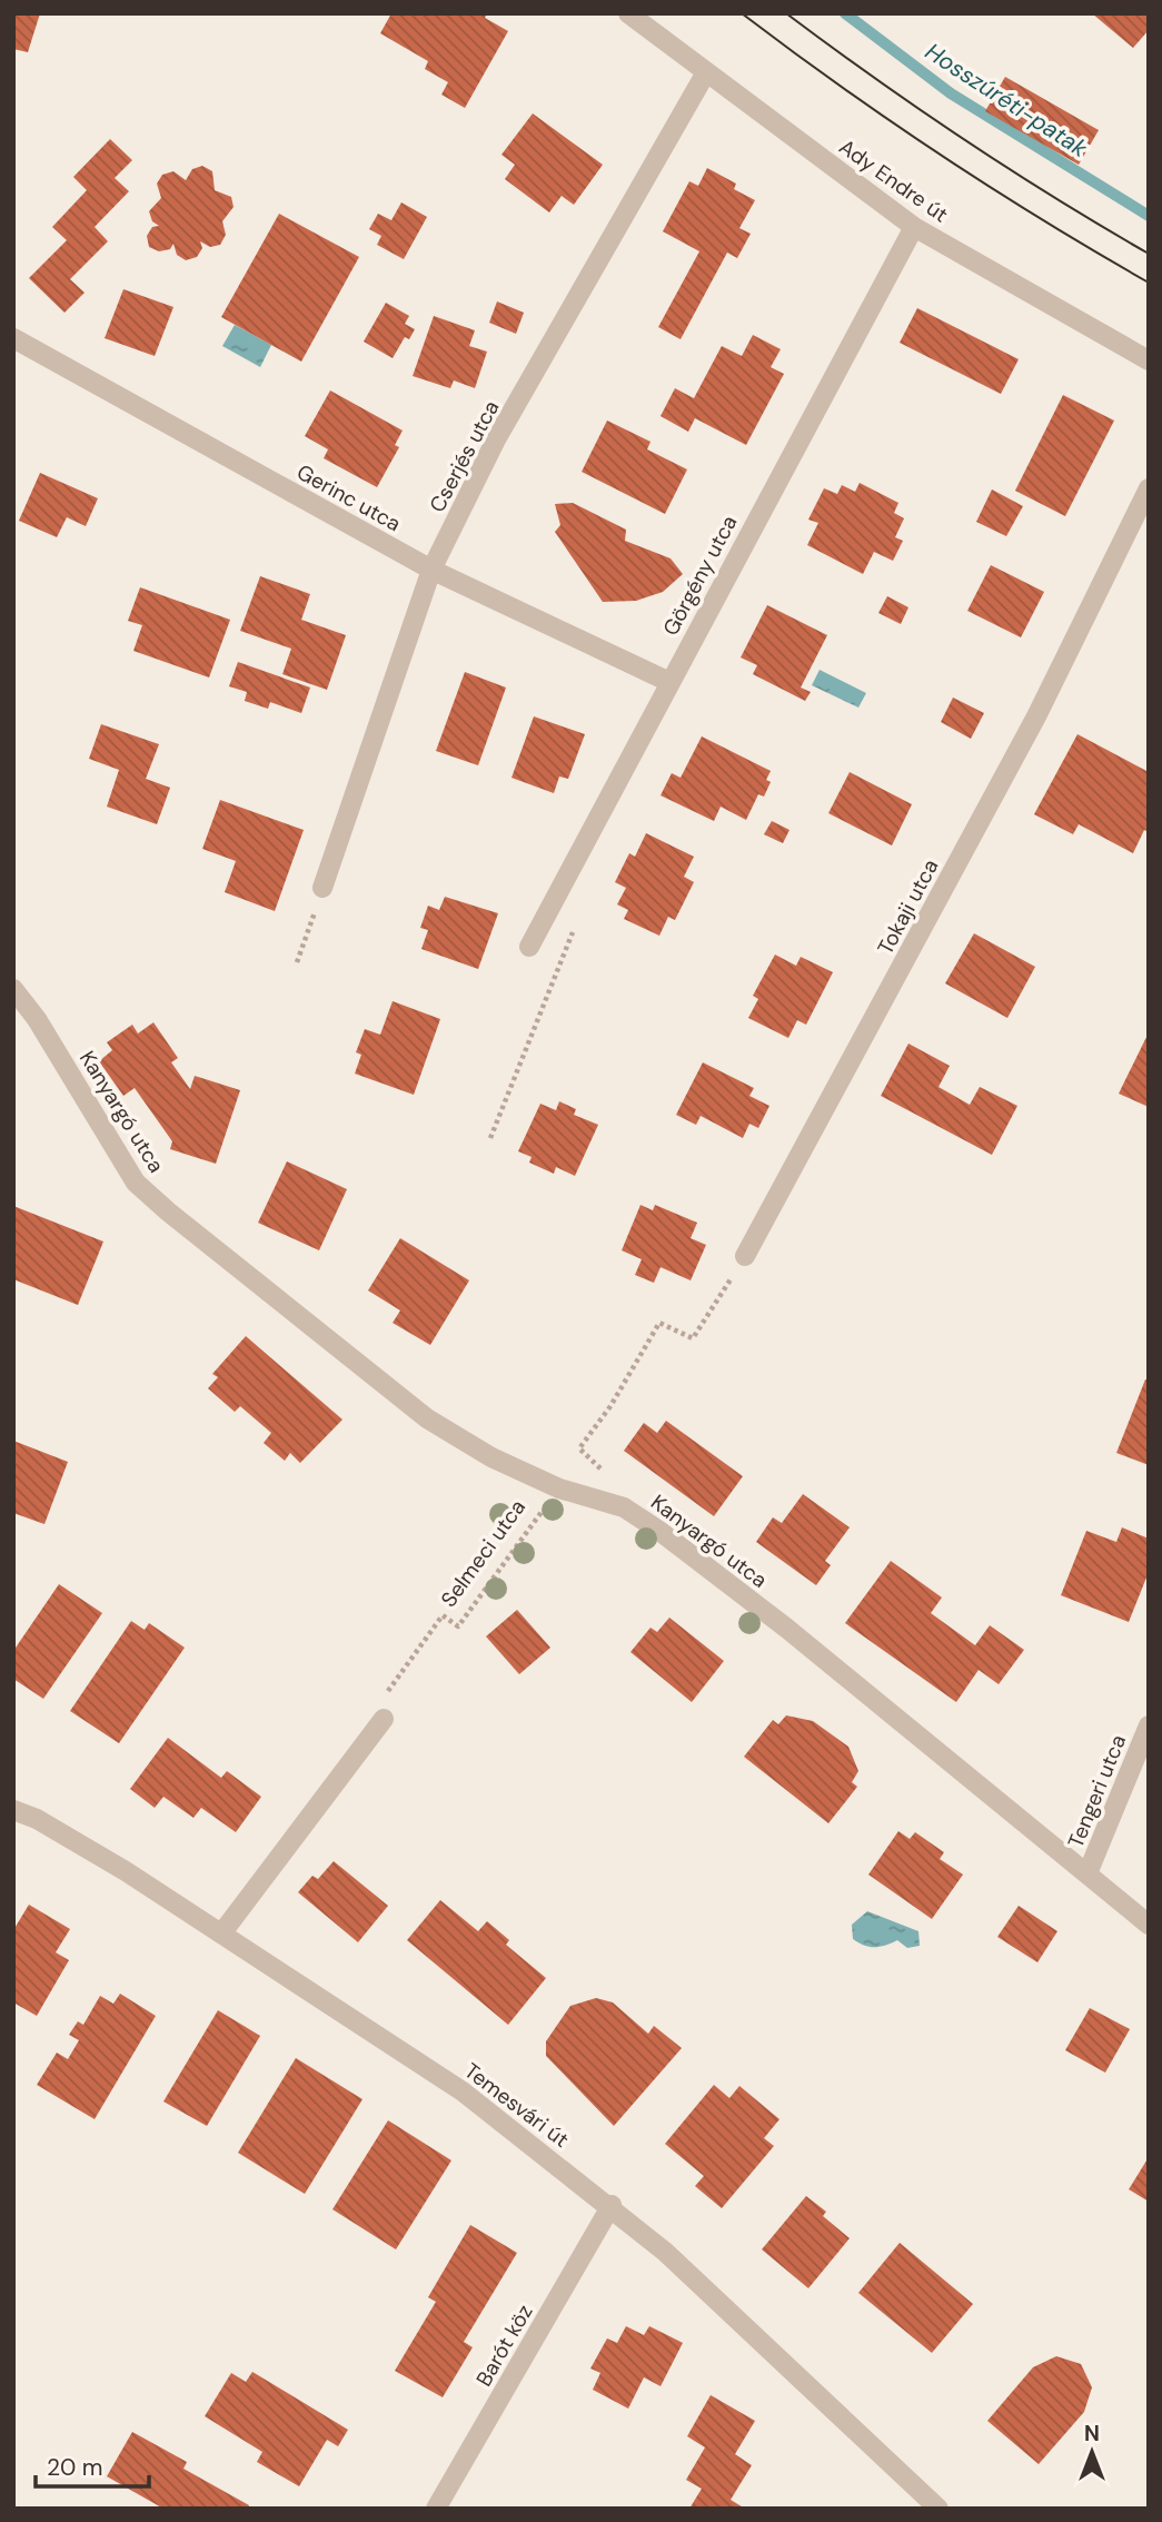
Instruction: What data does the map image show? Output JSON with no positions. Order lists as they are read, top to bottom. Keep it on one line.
{"streets":{"street":["Ady Endre út","Cserjés utca","Gerinc utca","Görgény utca","Tokaji utca","Kanyargó utca","Tengeri utca","Temesvári út","Barót köz"],"path":["Selmeci utca"]},"crossings":[["Ady Endre út","Cserjés utca"],["Ady Endre út","Görgény utca"],["Cserjés utca","Gerinc utca"],["Gerinc utca","Görgény utca"],["Kanyargó utca","Selmeci utca"],["Kanyargó utca","Tengeri utca"],["Temesvári út","Barót köz"]],"water":["Hosszúréti-patak"],"scale_bar":"20 m","north":"top"}
